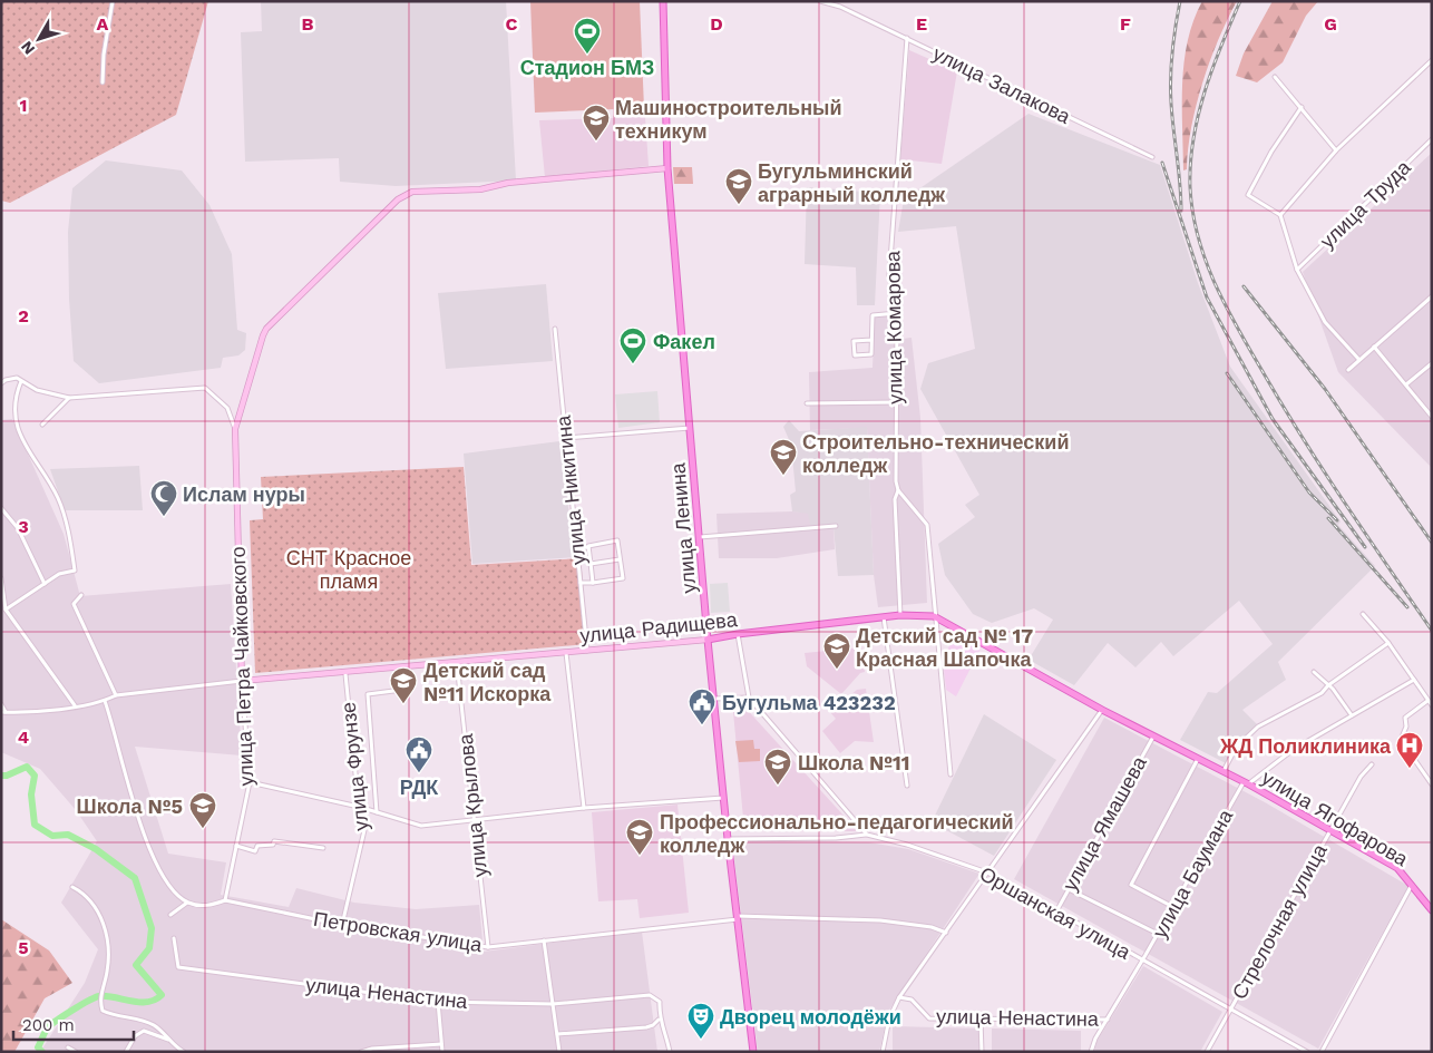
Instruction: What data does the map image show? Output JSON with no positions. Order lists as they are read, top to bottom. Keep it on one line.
{"streets":{"main road":["улица Ленина","улица Радищева","улица Ягофарова"],"street":["улица Залакова","улица Труда","улица Комарова","улица Никитина","улица Петра Чайковского","улица Фрунзе","улица Крылова","улица Ямашева","улица Баумана","Оршанская улица","Стрелочная улица","Петровская улица","улица Ненастина"]},"crossings":[["улица Залакова","улица Комарова"],["улица Комарова","улица Радищева"],["улица Никитина","улица Радищева"],["улица Ленина","улица Радищева"],["улица Ленина","улица Петра Чайковского"],["улица Ленина","Петровская улица"],["улица Радищева","улица Петра Чайковского"],["улица Радищева","улица Фрунзе"],["улица Радищева","улица Крылова"],["улица Радищева","улица Ягофарова"],["улица Петра Чайковского","Петровская улица"],["улица Фрунзе","Петровская улица"],["улица Крылова","Петровская улица"],["улица Ягофарова","улица Ямашева"],["улица Ягофарова","улица Баумана"],["улица Ягофарова","Стрелочная улица"],["улица Ямашева","Оршанская улица"],["улица Баумана","Оршанская улица"],["улица Баумана","улица Ненастина"],["Оршанская улица","Стрелочная улица"]],"parks":["СНТ Красное пламя"],"places":{"sports":["Стадион БМЗ","Факел"],"school or university":["Машиностроительный техникум","Бугульминский аграрный колледж","Строительно-технический колледж","Детский сад № 17 Красная Шапочка","Детский сад №11 Искорка","Школа №11","Школа №5","Профессионально-педагогический колледж"],"mosque":["Ислам нуры"],"public building":["Бугульма 423232","РДК"],"hospital":["ЖД Поликлиника"],"theatre":["Дворец молодёжи"]},"scale_bar":"200 m","north":"bottom left","grid":{"columns":["A","B","C","D","E","F","G"],"rows":["1","2","3","4","5"]}}
